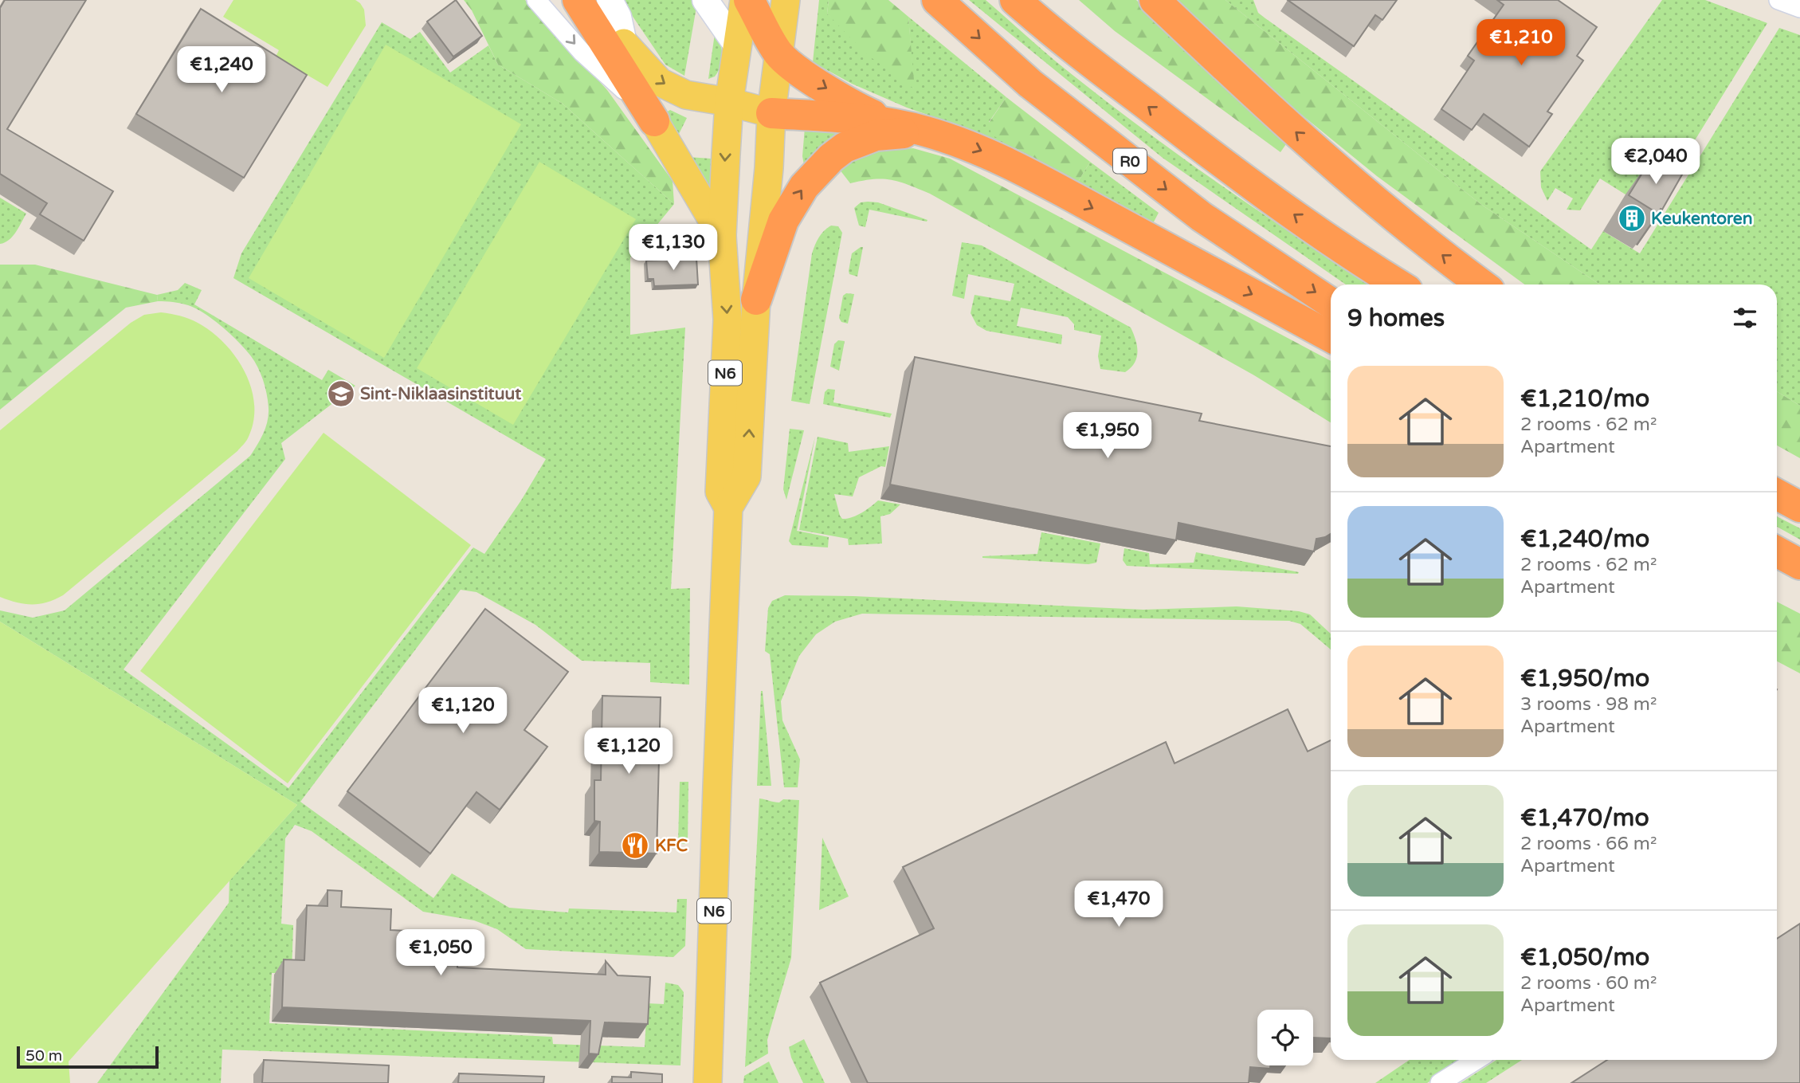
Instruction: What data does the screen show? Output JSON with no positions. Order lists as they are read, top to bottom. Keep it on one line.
{"streets":{"highway":["R0"],"main road":["N6"]},"places":{"building":["Keukentoren"],"school or university":["Sint-Niklaasinstituut"],"restaurant":["KFC"]},"scale_bar":"50 m","page":{"price":["€1,210","€1,240","€2,040","€1,130","€1,950","€1,120","€1,120","€1,470","€1,050"],"heading":"9 homes","list":[{"name":"€1,210/mo","note":"2 rooms · 62 m² · Apartment"},{"name":"€1,240/mo","note":"2 rooms · 62 m² · Apartment"},{"name":"€1,950/mo","note":"3 rooms · 98 m² · Apartment"},{"name":"€1,470/mo","note":"2 rooms · 66 m² · Apartment"},{"name":"€1,050/mo","note":"2 rooms · 60 m² · Apartment"}],"scale":"50 m"}}
